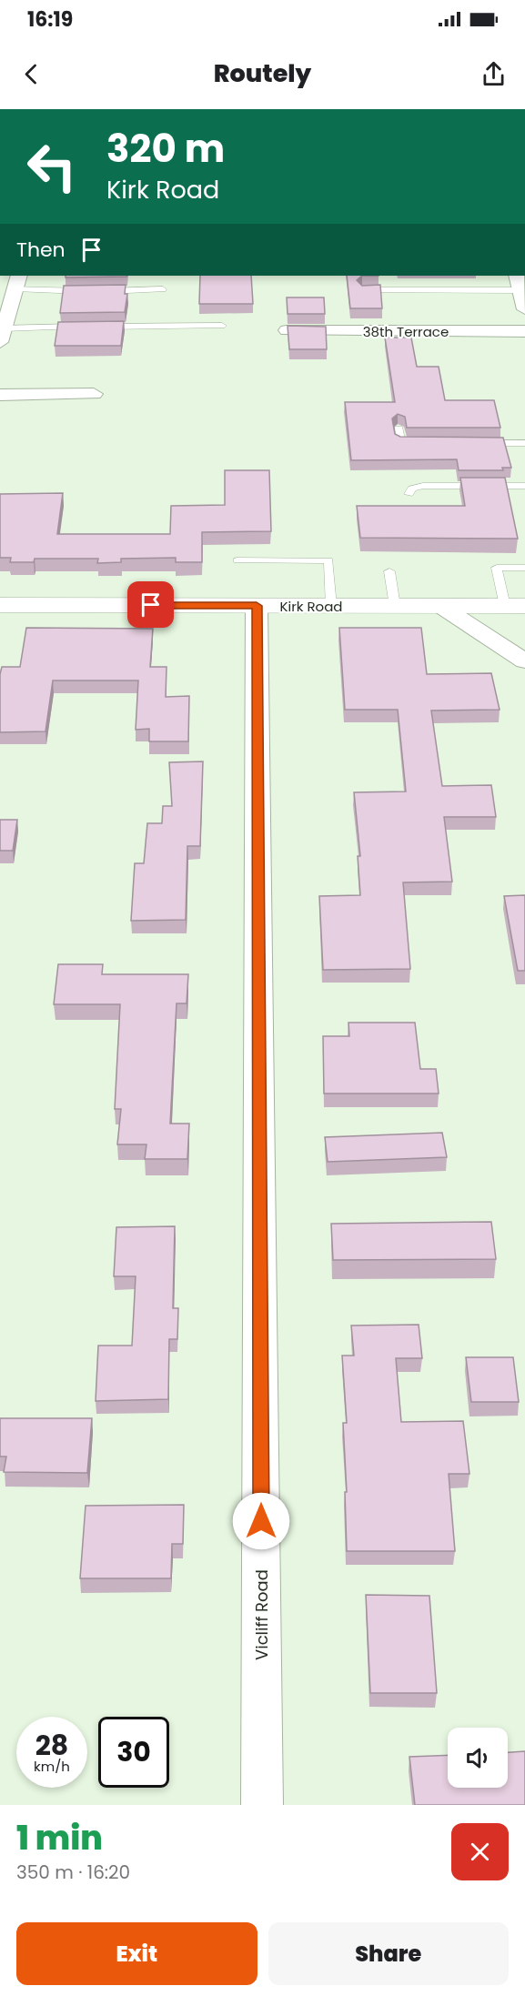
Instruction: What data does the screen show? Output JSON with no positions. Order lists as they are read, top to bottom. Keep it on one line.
{"streets":{"street":["38th Terrace","Kirk Road","Vicliff Road"]},"crossings":[["Kirk Road","Vicliff Road"]],"page":{"status":"16:19","header":"Routely","turn":["320 m","Kirk Road"],"then":"Then","speed":"28 km/h","limit":"30","heading":["1 min","350 m · 16:20"],"buttons":["Exit","Share"]}}
